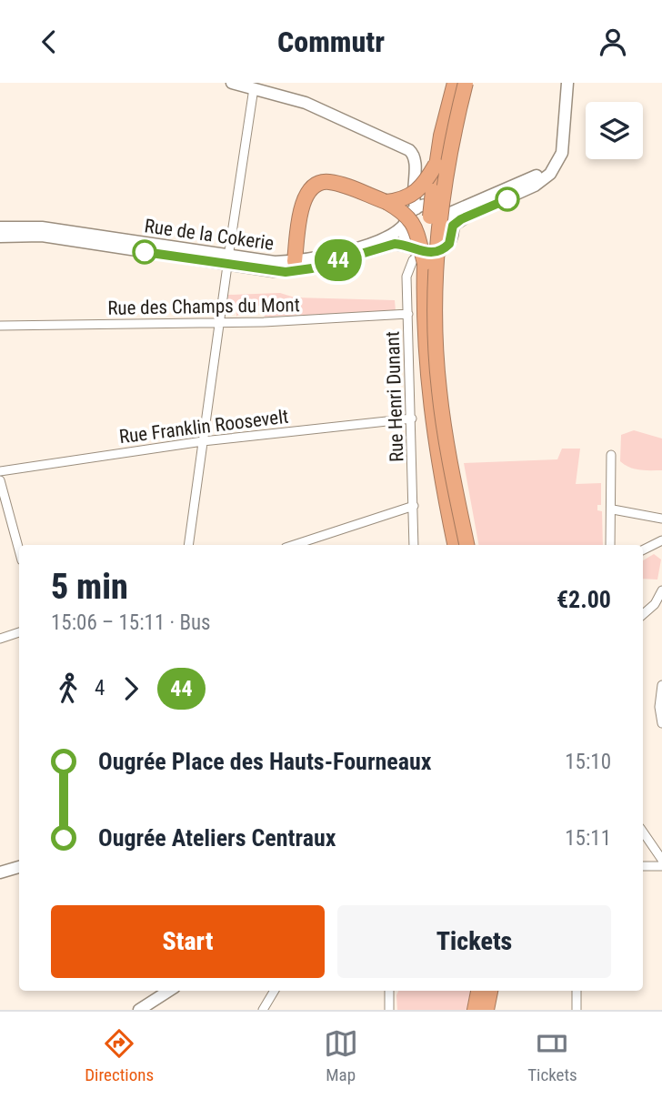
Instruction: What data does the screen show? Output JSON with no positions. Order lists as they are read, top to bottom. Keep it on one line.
{"streets":{"main road":["Rue de la Cokerie"],"street":["Rue des Champs du Mont","Rue Henri Dunant","Rue Franklin Roosevelt"]},"crossings":[["Rue des Champs du Mont","Rue Henri Dunant"],["Rue Henri Dunant","Rue Franklin Roosevelt"]],"lines":["bus line 44"],"page":{"header":"Commutr","on_map":"44","heading":["5 min","15:06 – 15:11 · Bus","€2.00"],"legs":["4","44"],"list":[{"name":"Ougrée Place des Hauts-Fourneaux","value":"15:10"},{"name":"Ougrée Ateliers Centraux","value":"15:11"}],"buttons":["Start","Tickets"],"tabs":["Directions","Map","Tickets"]}}
